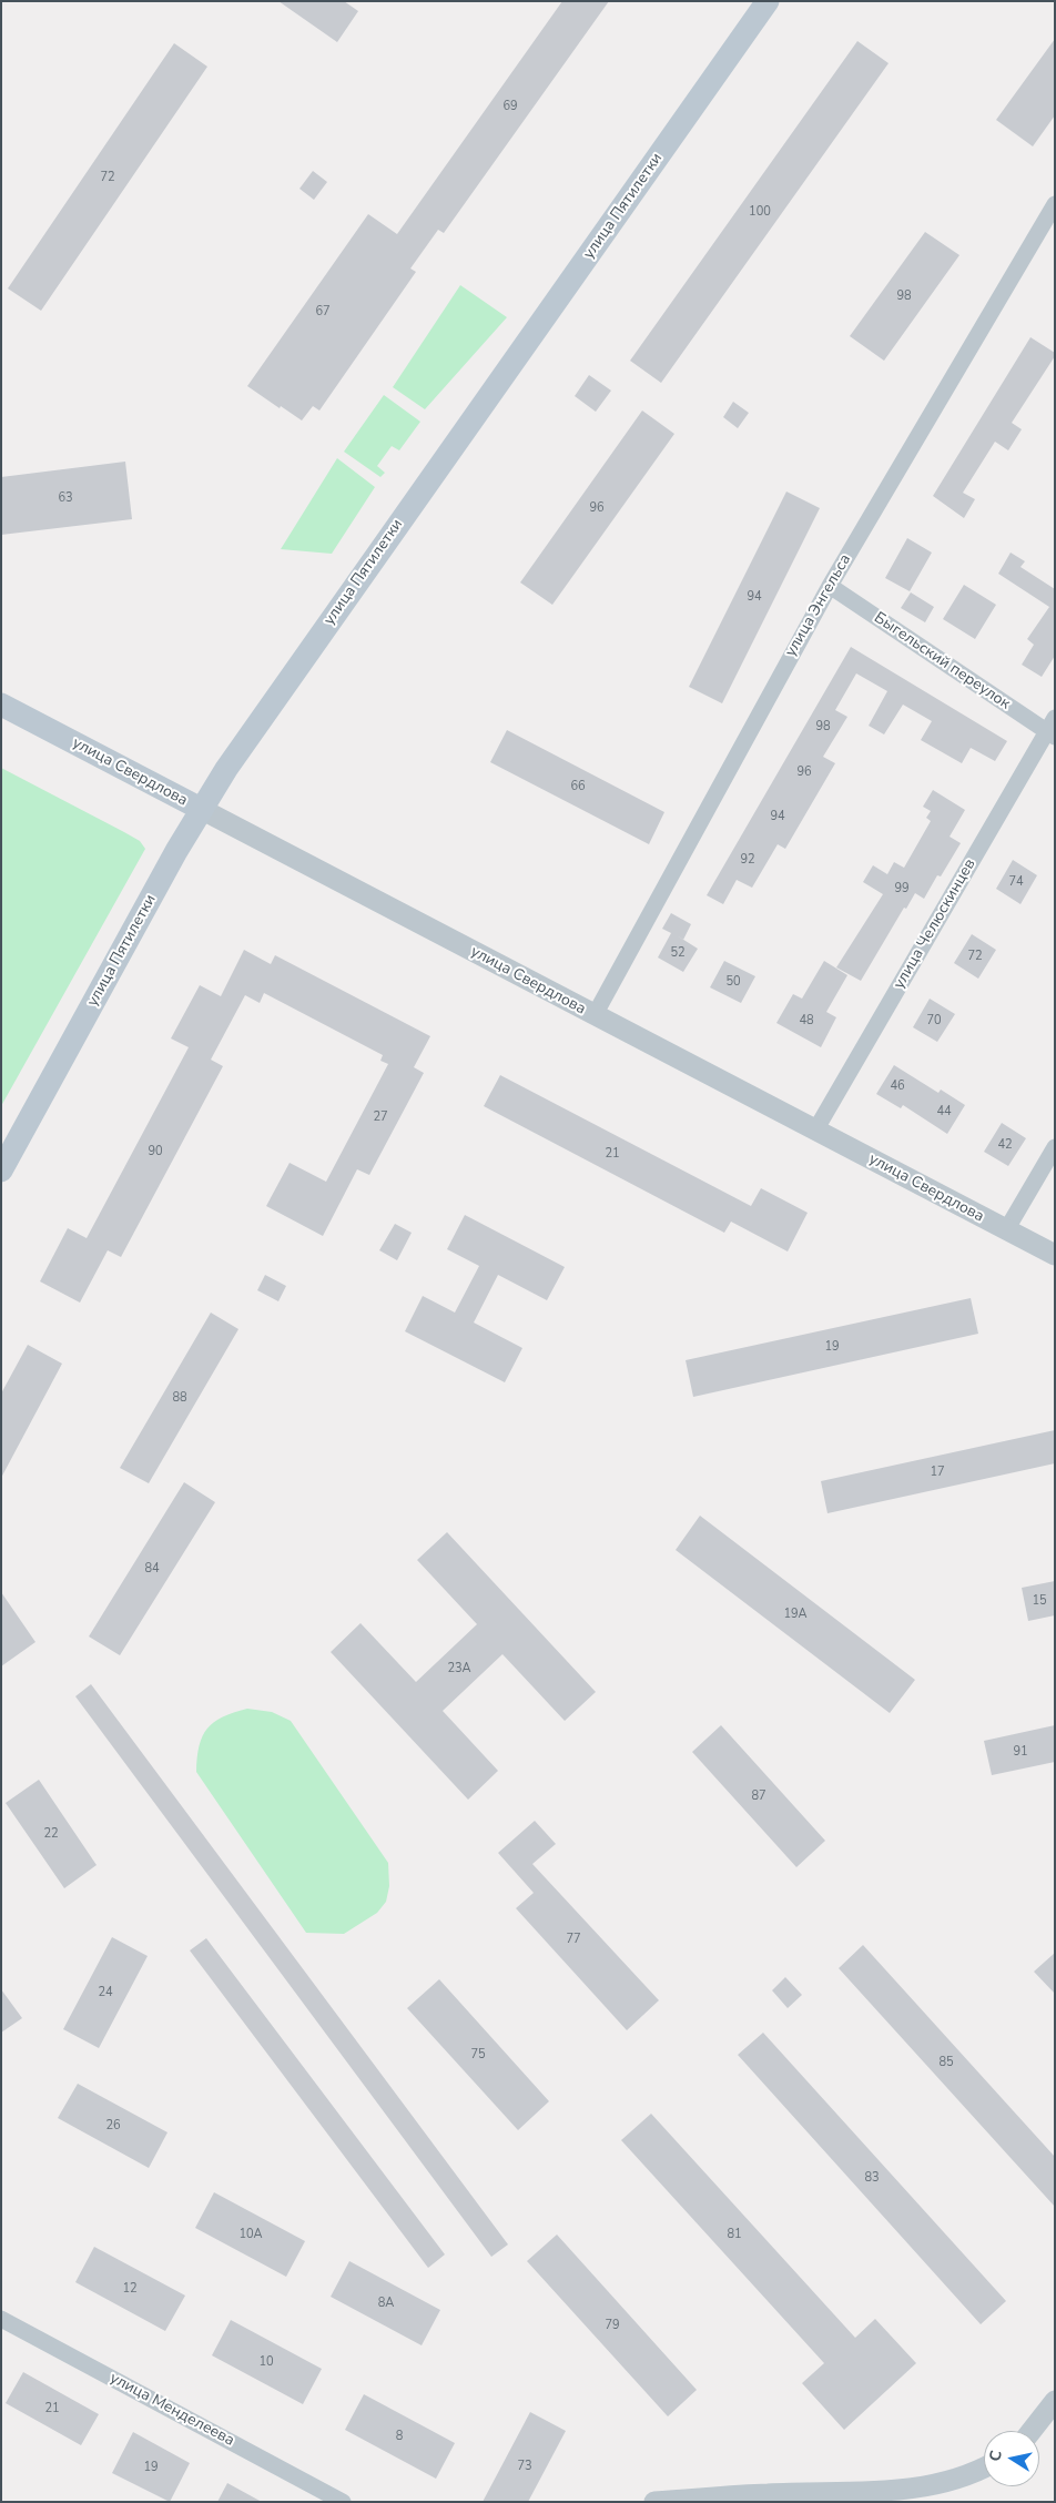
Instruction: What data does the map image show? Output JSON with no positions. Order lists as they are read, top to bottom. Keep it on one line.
{"streets":{"main road":["улица Пятилетки","улица Свердлова"],"street":["улица Энгельса","Быгельский переулок","улица Челюскинцев","улица Менделеева"]},"crossings":[["улица Пятилетки","улица Свердлова"],["улица Энгельса","Быгельский переулок"],["улица Энгельса","улица Свердлова"],["Быгельский переулок","улица Челюскинцев"],["улица Свердлова","улица Челюскинцев"]],"house_numbers":["69","72","100","98","67","63","96","94","98","96","66","94","92","74","99","52","72","50","48","70","46","44","27","42","90","21","19","88","17","84","15","19А","23А","91","87","22","77","24","75","85","26","83","10А","81","12","8А","79","10","21","8","73","19"],"north":"left"}
